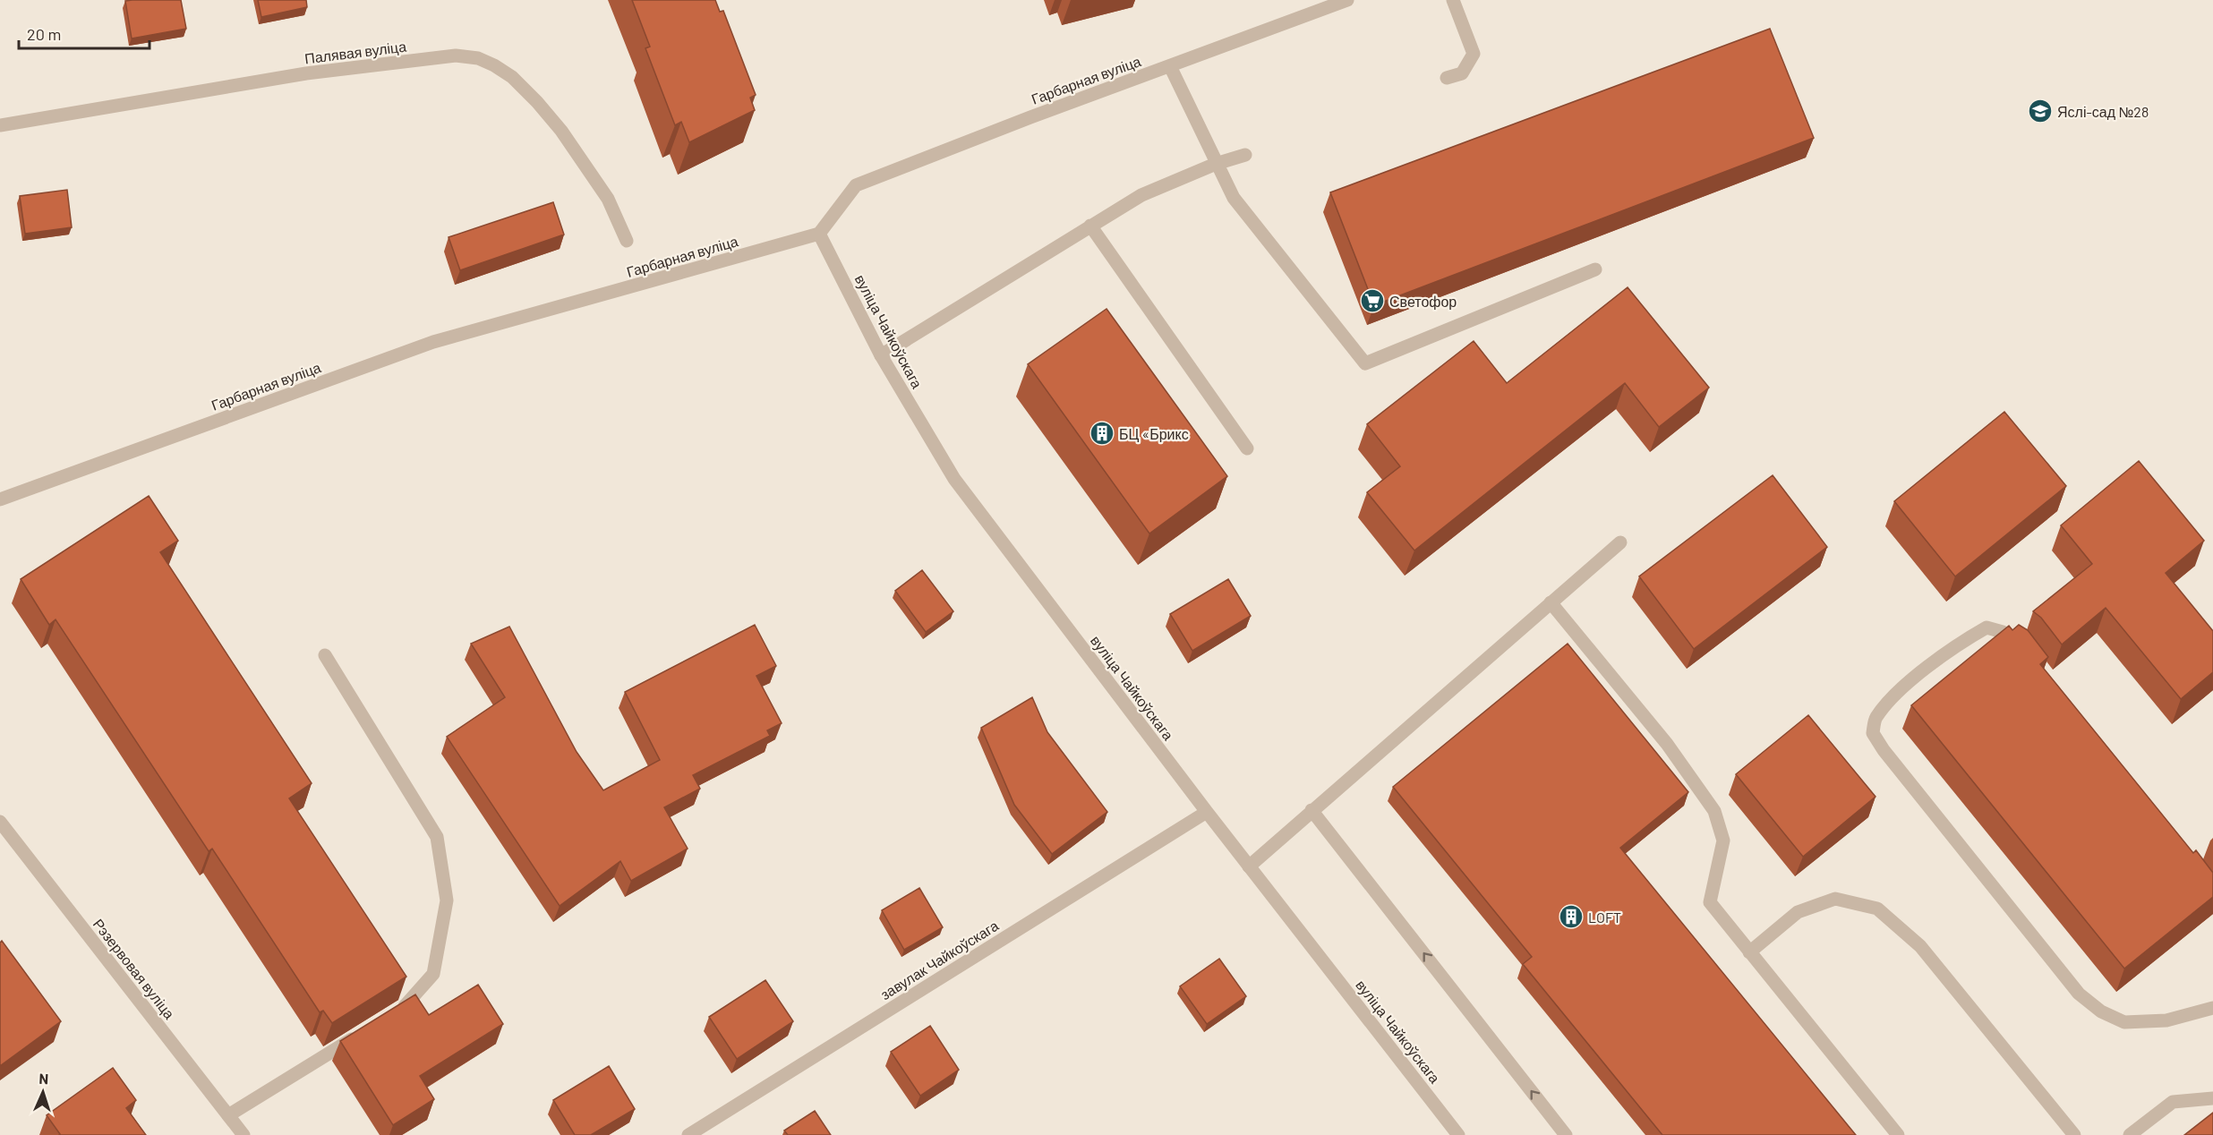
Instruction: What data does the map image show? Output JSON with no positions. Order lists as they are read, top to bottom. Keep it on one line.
{"streets":{"street":["Палявая вуліца","Гарбарная вуліца","вуліца Чайкоўскага","завулак Чайкоўскага","Рэзервовая вуліца"]},"crossings":[["Гарбарная вуліца","вуліца Чайкоўскага"],["вуліца Чайкоўскага","завулак Чайкоўскага"]],"places":{"school or university":["Яслі-сад №28"],"supermarket":["Светофор"],"building":["БЦ «Брикс","LOFT"]},"scale_bar":"20 m","north":"top"}
